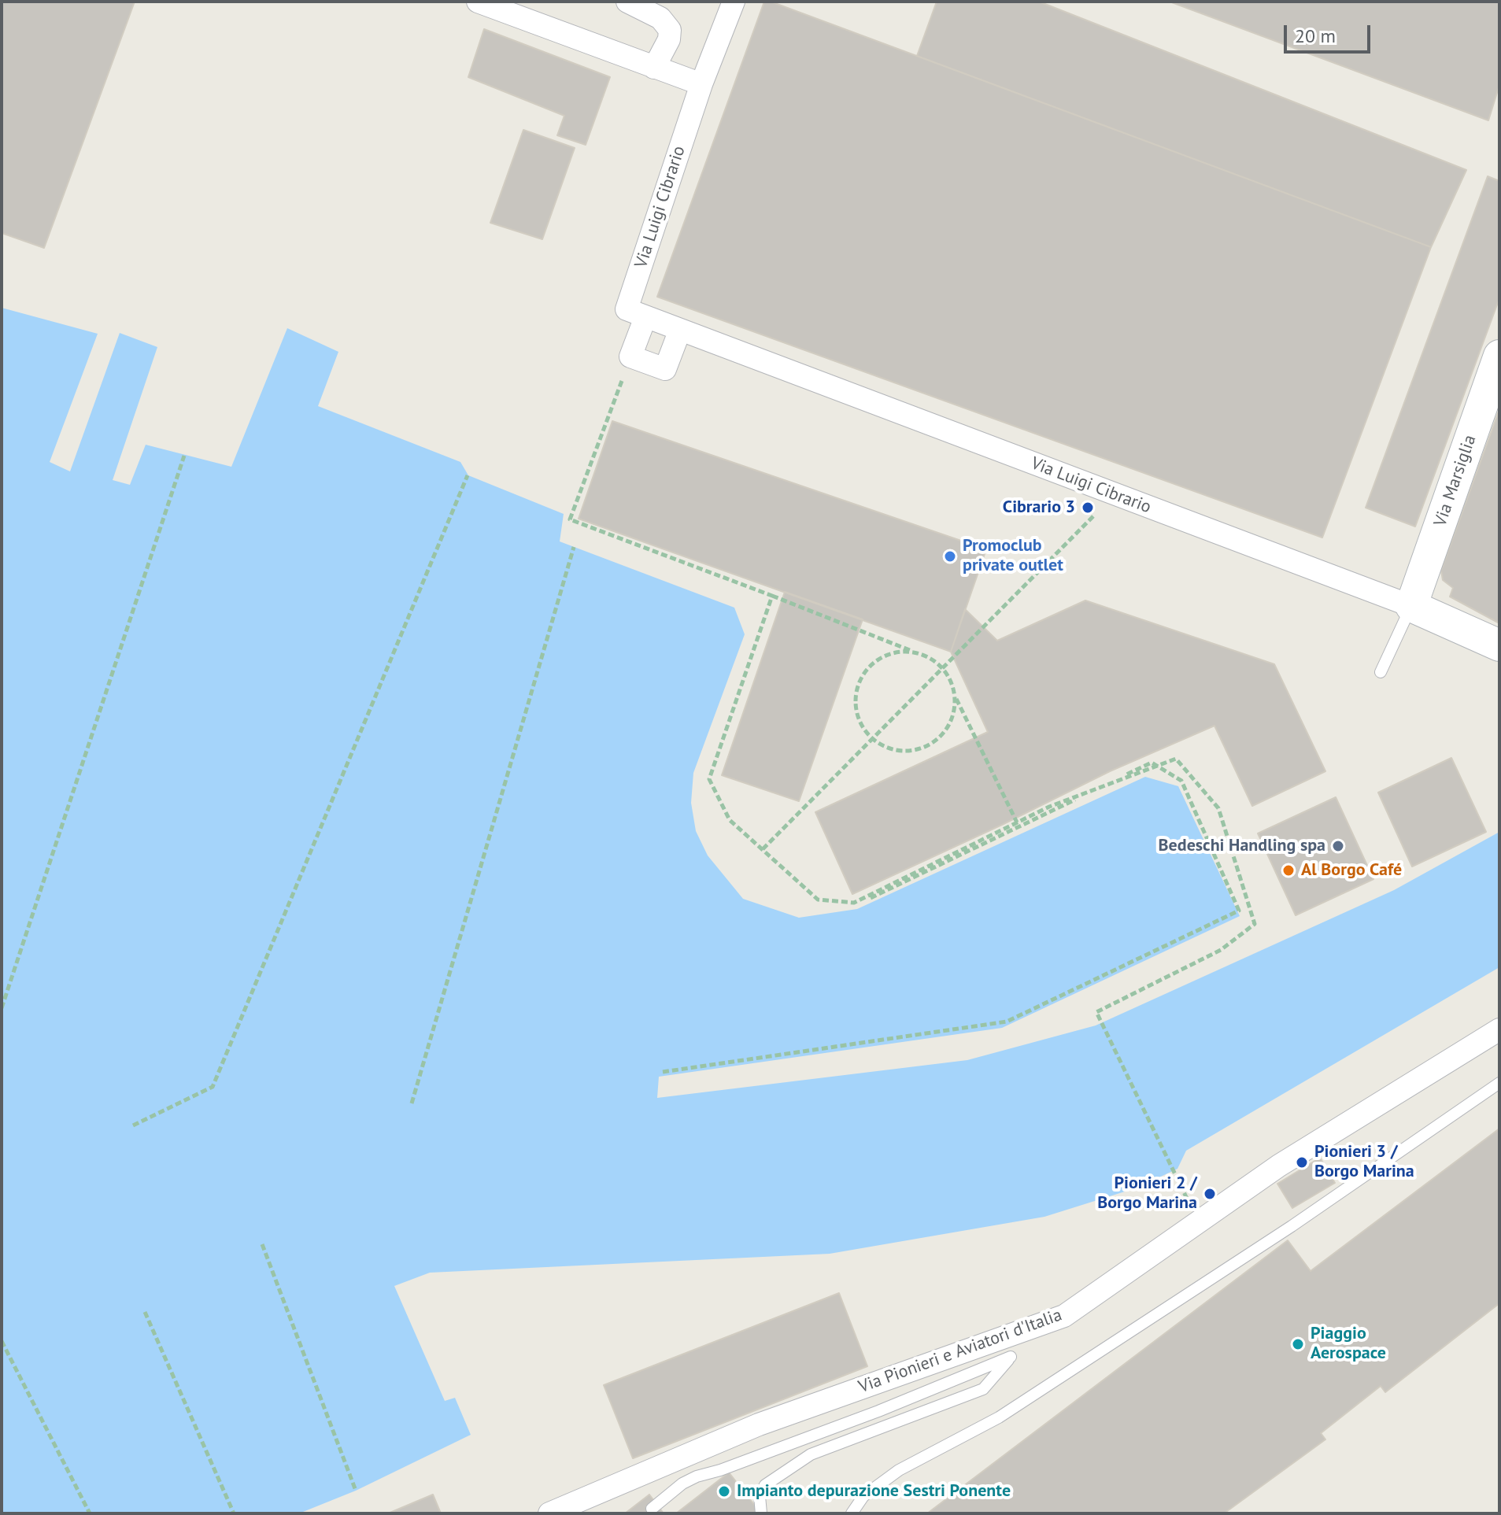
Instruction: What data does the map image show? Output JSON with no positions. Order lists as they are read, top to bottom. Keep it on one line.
{"streets":{"street":["Via Luigi Cibrario","Via Marsiglia","Via Pionieri e Aviatori d'Italia"]},"crossings":[["Via Luigi Cibrario","Via Marsiglia"]],"places":["Cibrario 3","Promoclub private outlet","Bedeschi Handling spa","Al Borgo Café","Pionieri 3 / Borgo Marina","Pionieri 2 / Borgo Marina","Piaggio Aerospace","Impianto depurazione Sestri Ponente"],"scale_bar":"20 m"}
